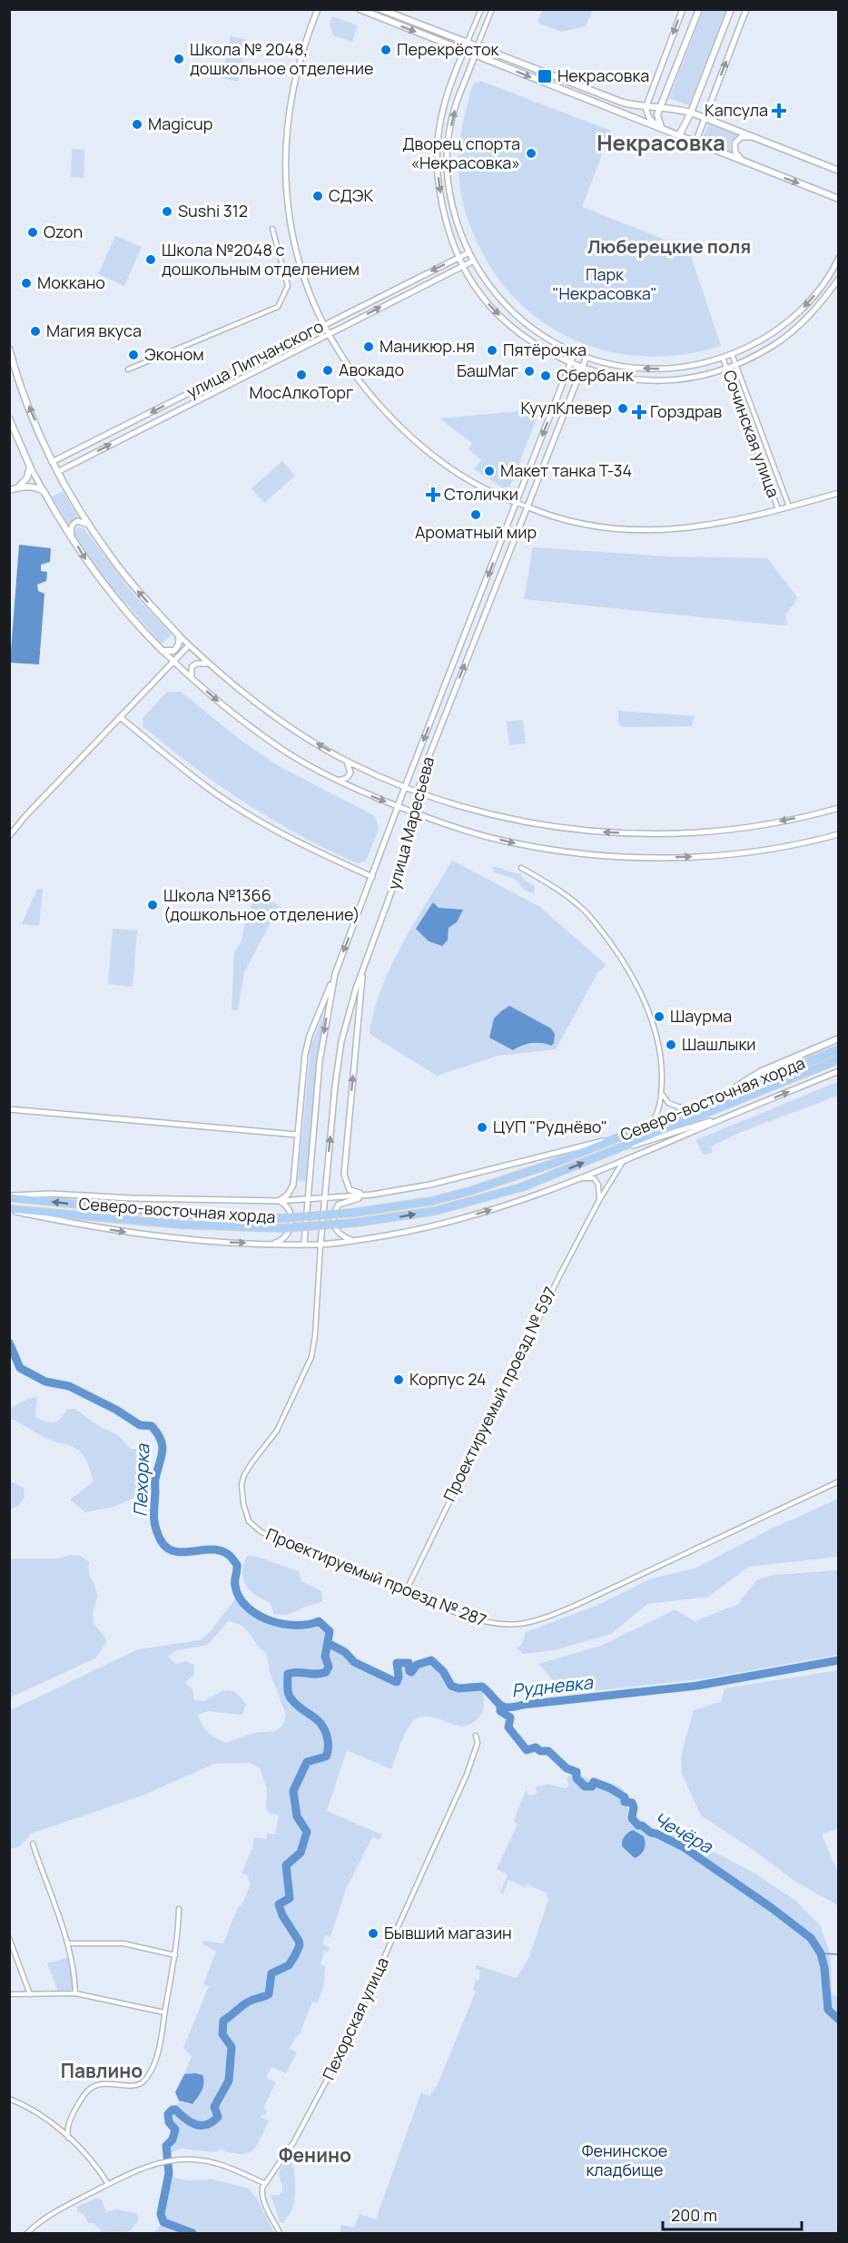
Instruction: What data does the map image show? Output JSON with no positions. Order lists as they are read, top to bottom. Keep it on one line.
{"streets":{"highway":["Северо-восточная хорда"],"street":["улица Липчанского","Сочинская улица","улица Маресьева","Проектируемый проезд № 597","Проектируемый проезд № 287","Пехорская улица"]},"crossings":[["улица Маресьева","Проектируемый проезд № 287"],["Проектируемый проезд № 597","Проектируемый проезд № 287"]],"districts":["Некрасовка","Люберецкие поля","Павлино","Фенино"],"water":["Пехорка","Рудневка","Чечёра"],"parks":["Парк \"Некрасовка\"","Фенинское кладбище"],"places":{"other":["Перекрёсток","Школа № 2048, дошкольное отделение","Magicup","Дворец спорта «Некрасовка»","СДЭК","Sushi 312","Ozon","Школа №2048 с дошкольным отделением","Моккано","Магия вкуса","Маникюр.ня","Пятёрочка","Эконом","Авокадо","БашМаг","МосАлкоТорг","Сбербанк","КуулКлевер","Макет танка Т-34","Ароматный мир","Школа №1366 (дошкольное отделение)","Шаурма","Шашлыки","ЦУП \"Руднёво\"","Корпус 24","Бывший магазин"],"transit":["Некрасовка"],"health":["Капсула","Горздрав","Столички"]},"scale_bar":"200 m"}
